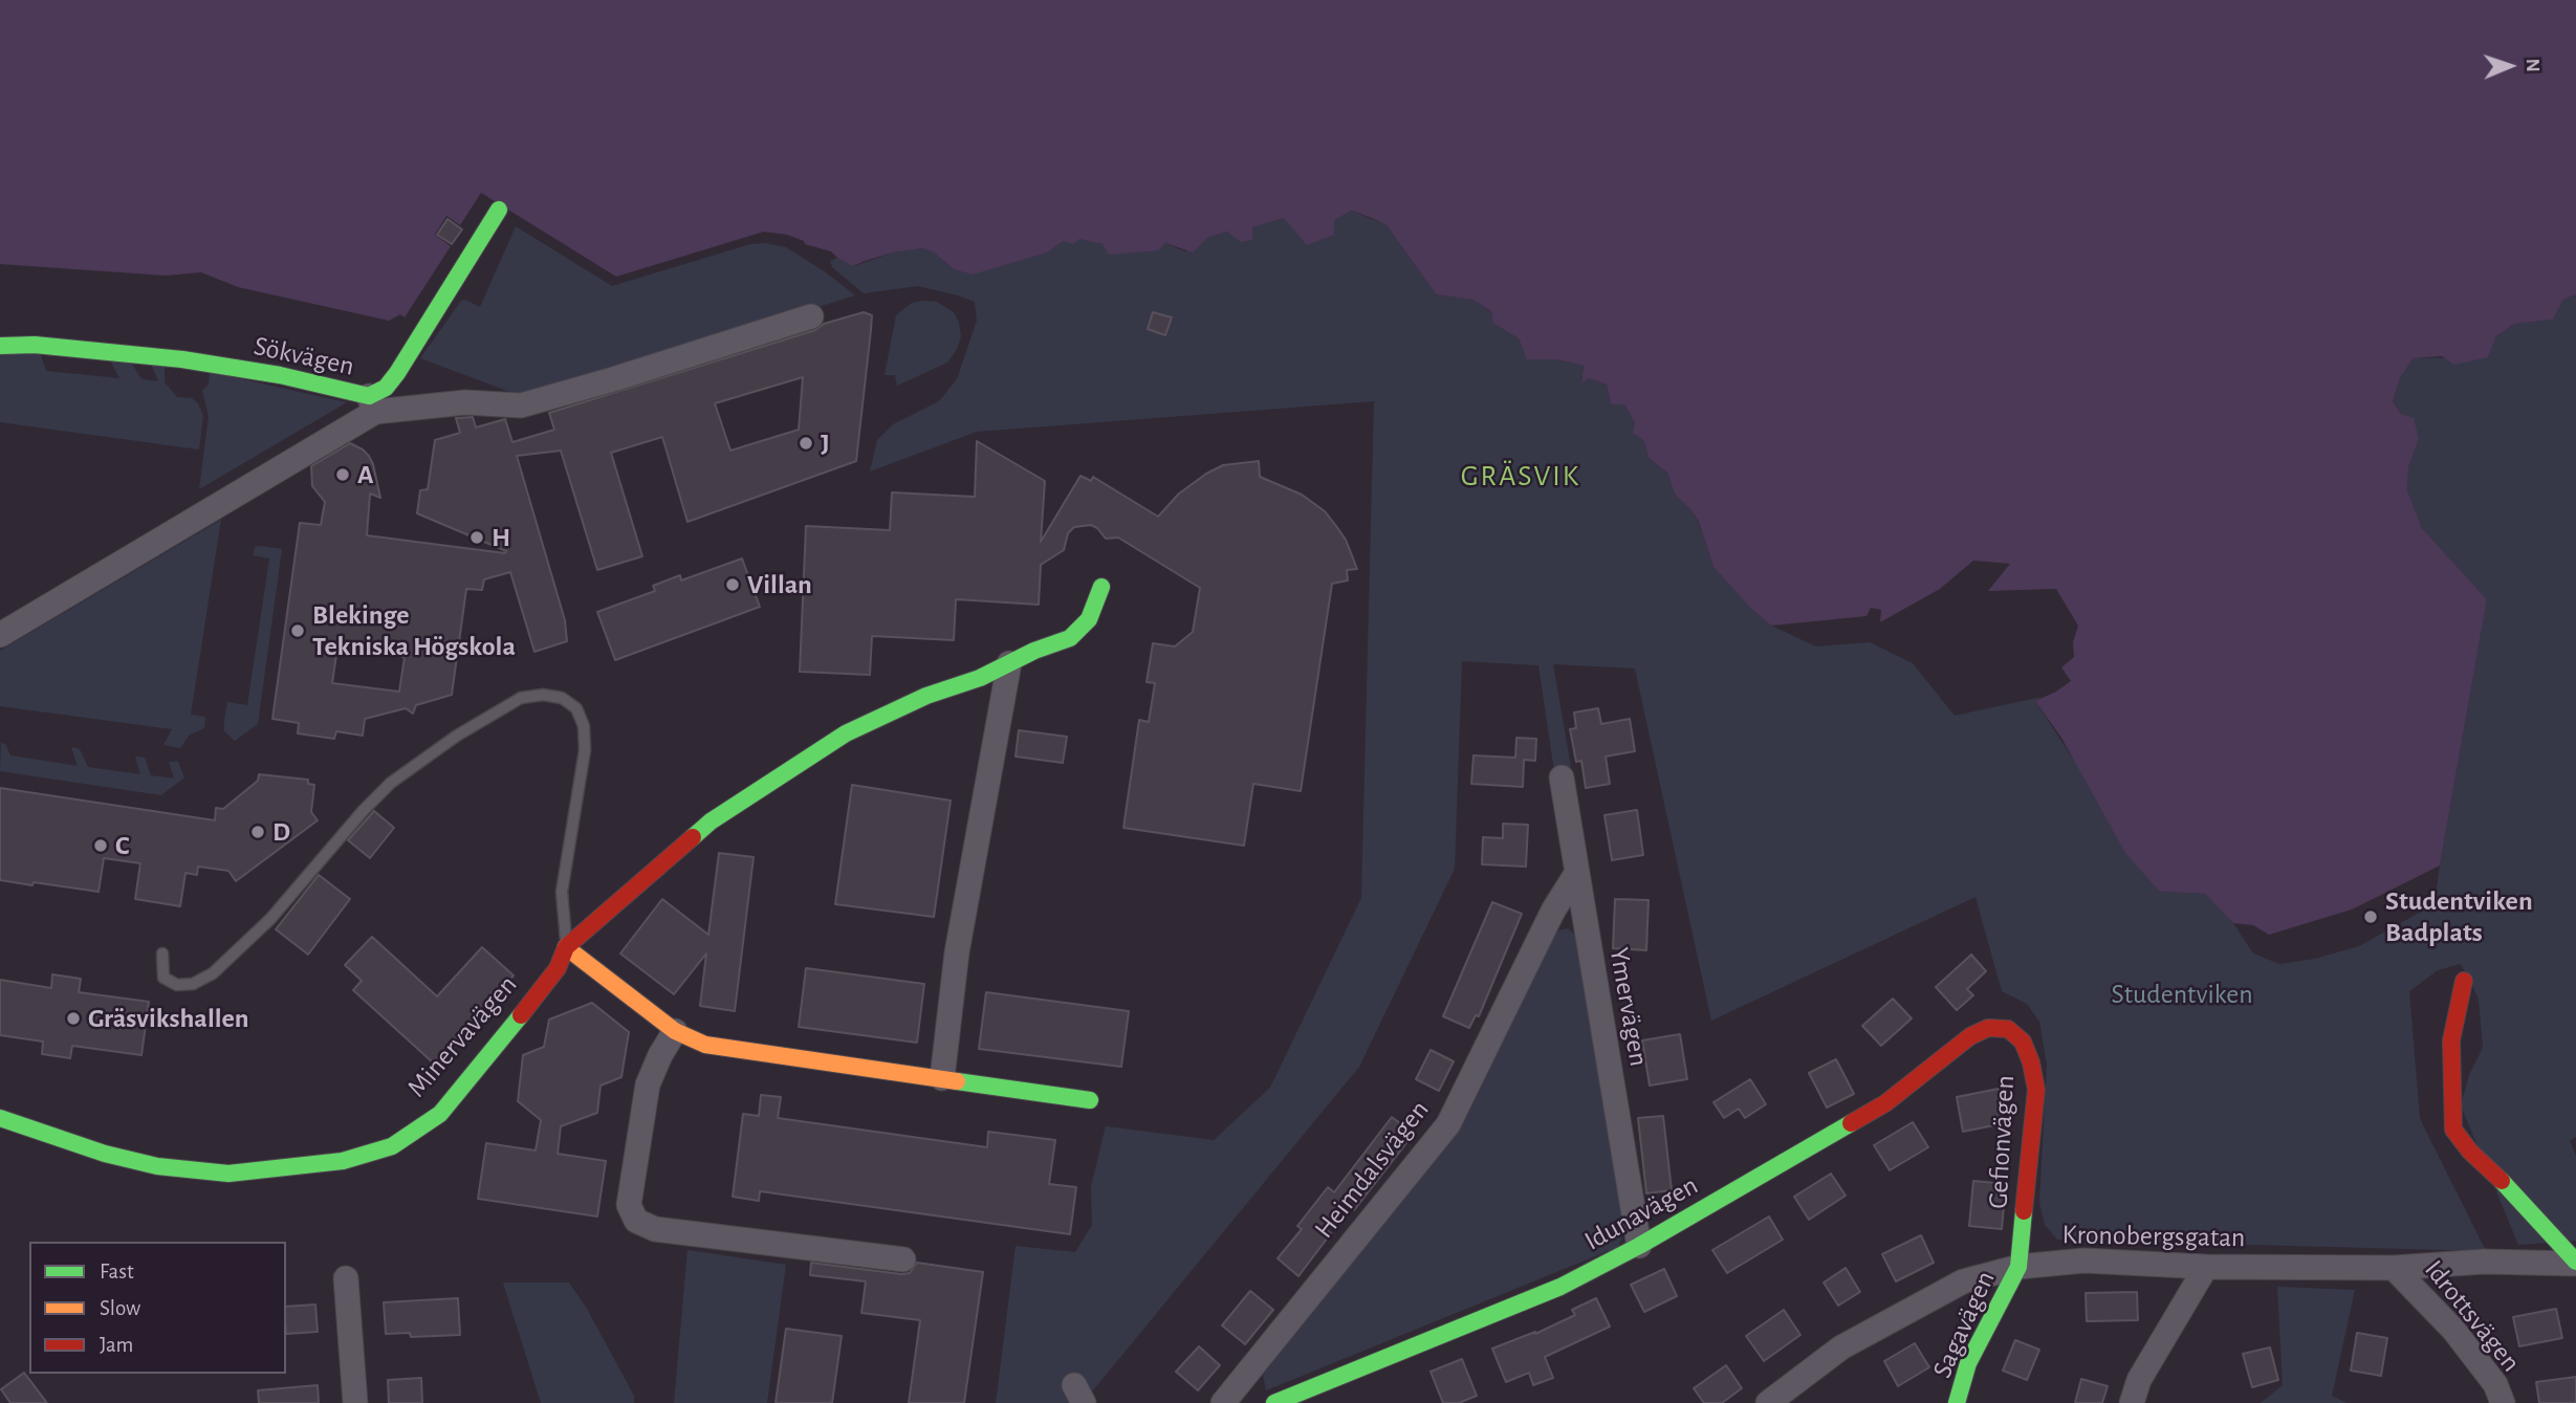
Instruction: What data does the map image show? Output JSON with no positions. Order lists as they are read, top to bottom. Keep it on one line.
{"streets":{"street":["Sökvägen","Ymervägen","Minervavägen","Gefionvägen","Heimdalsvägen","Idunavägen","Kronobergsgatan","Idrottsvägen","Sagavägen"]},"crossings":[["Ymervägen","Heimdalsvägen"],["Ymervägen","Idunavägen"],["Gefionvägen","Idunavägen"],["Gefionvägen","Kronobergsgatan"],["Gefionvägen","Sagavägen"],["Kronobergsgatan","Idrottsvägen"],["Kronobergsgatan","Sagavägen"]],"districts":["GRÄSVIK"],"parks":["Studentviken"],"places":["J","A","H","Villan","Blekinge Tekniska Högskola","D","C","Studentviken Badplats","Gräsvikshallen"],"legend":["Fast","Slow","Jam"],"north":"right"}
